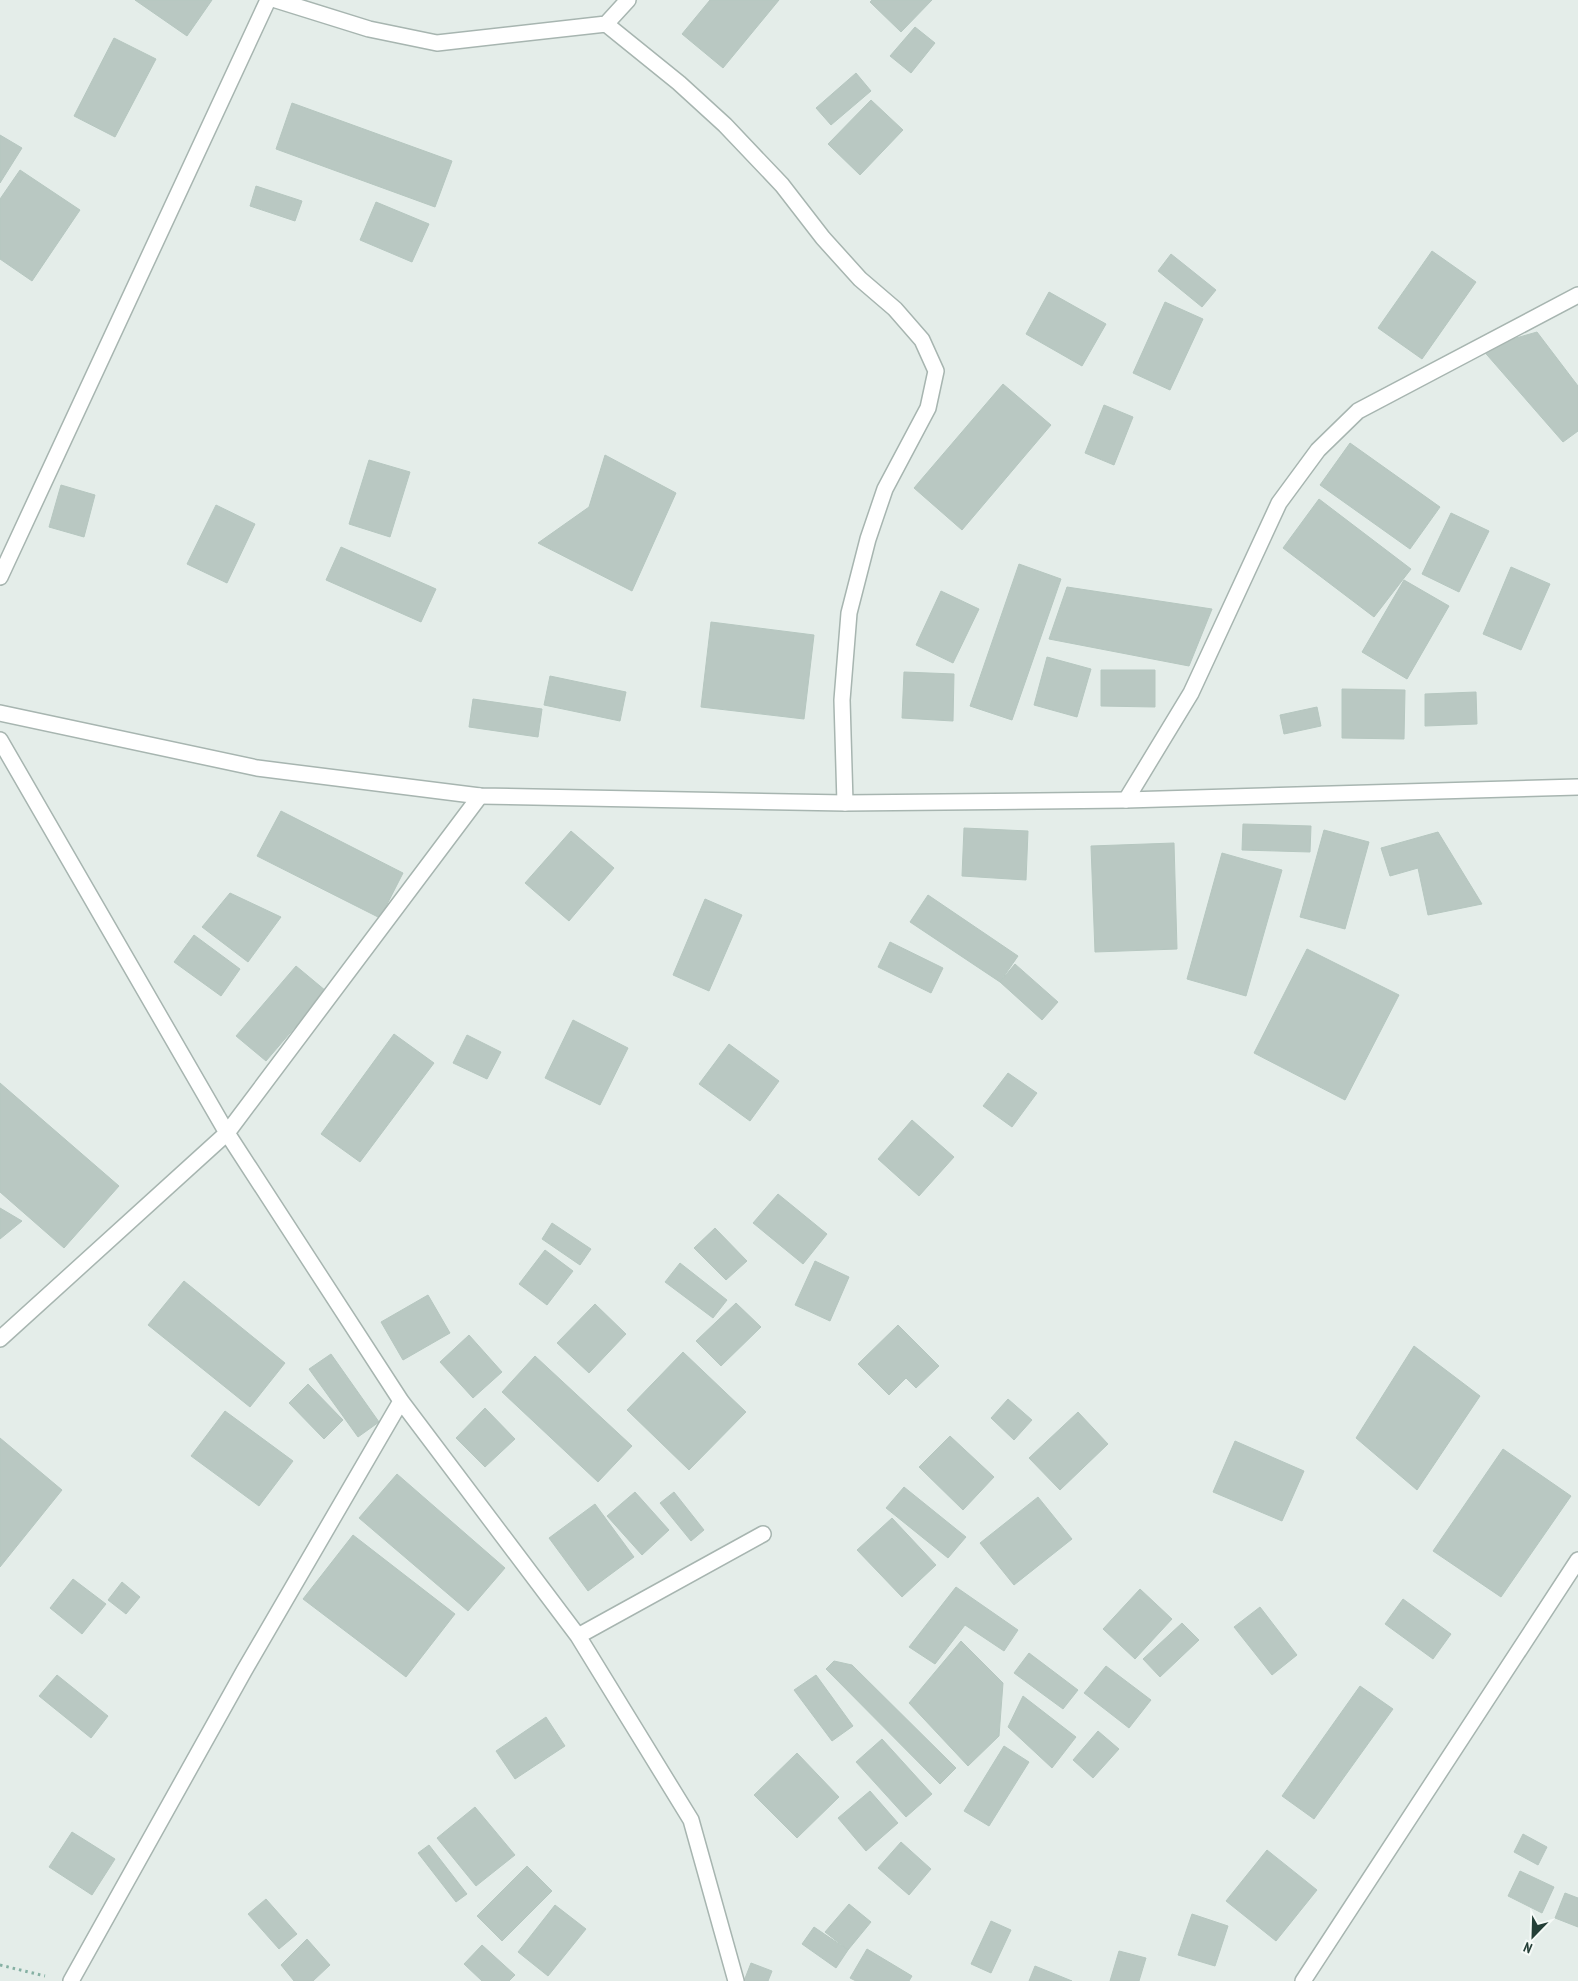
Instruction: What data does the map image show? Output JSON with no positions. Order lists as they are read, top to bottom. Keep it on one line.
{"north":"bottom left"}
